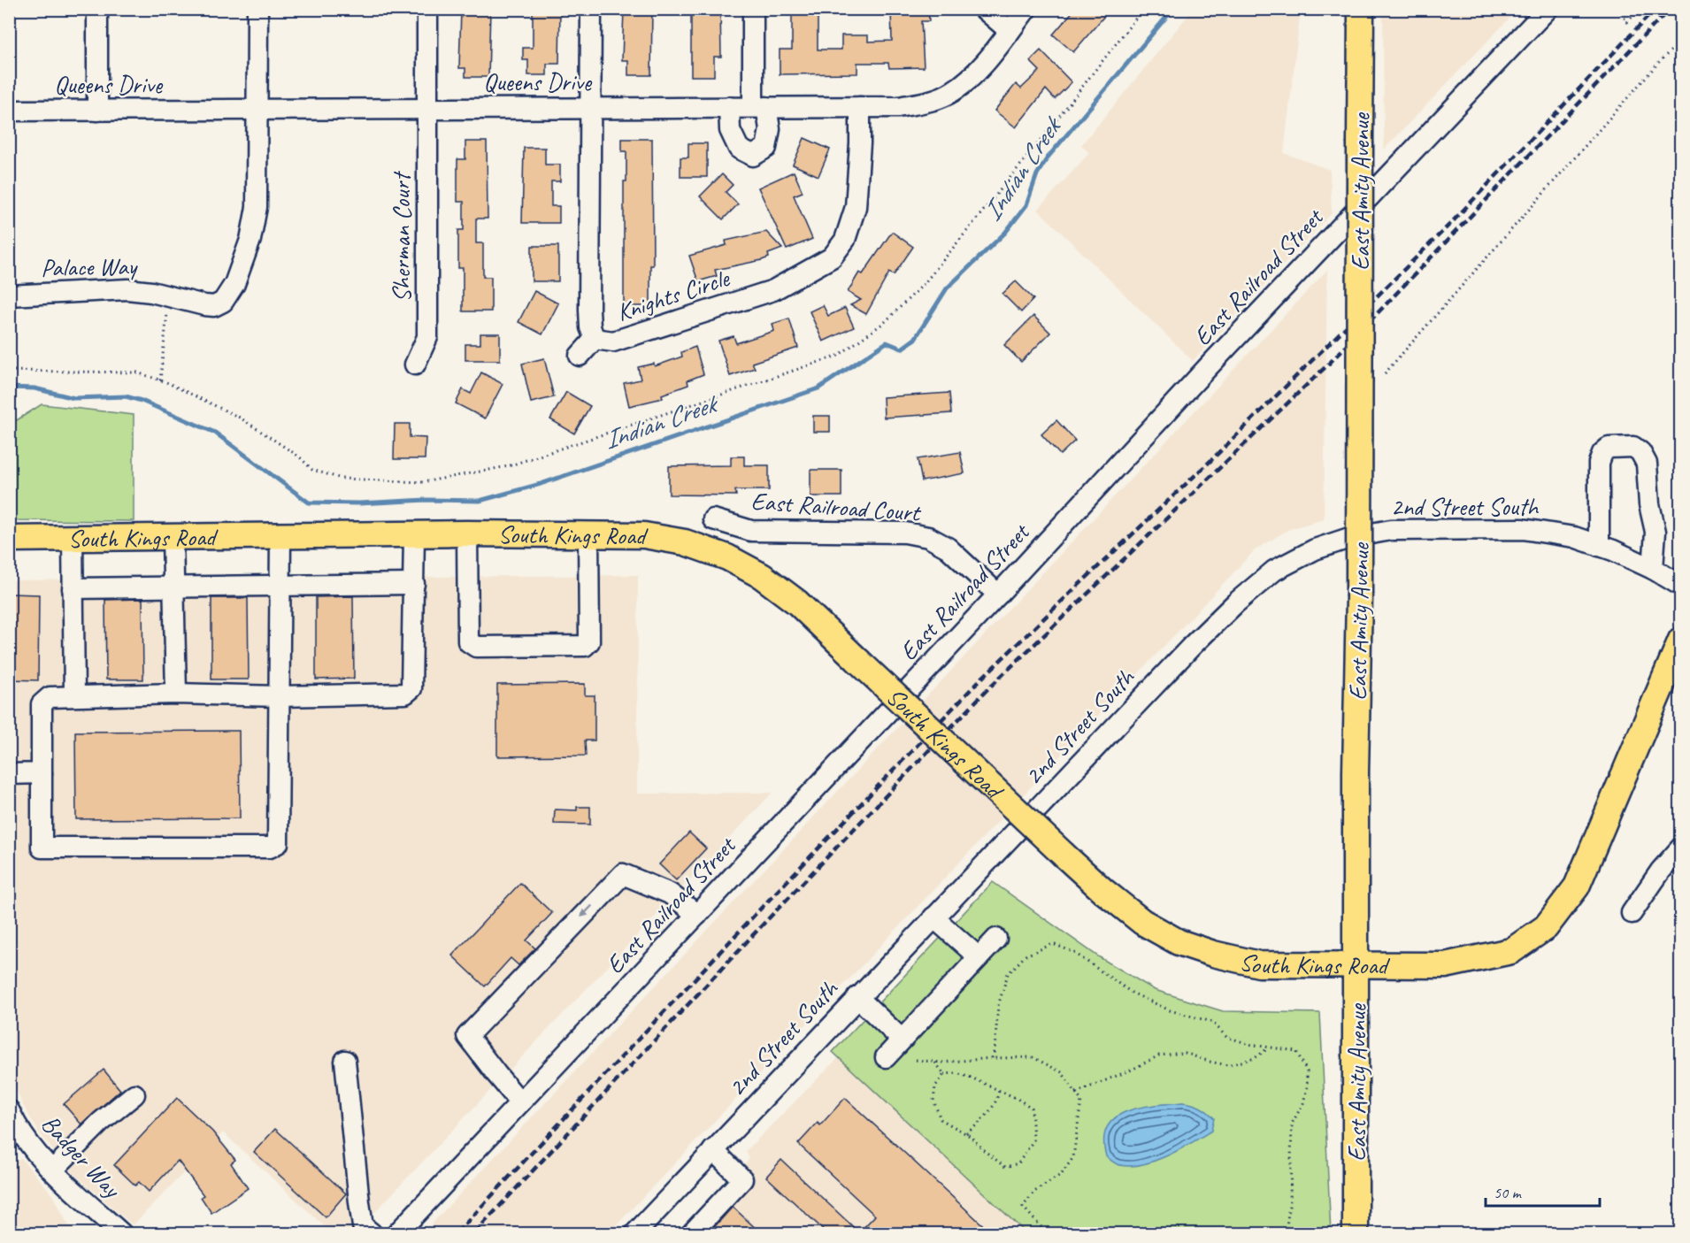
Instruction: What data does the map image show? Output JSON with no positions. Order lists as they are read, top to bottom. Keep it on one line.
{"streets":{"main road":["East Amity Avenue","South Kings Road"],"street":["Queens Drive","Sherman Court","Palace Way","East Railroad Street","Knights Circle","East Railroad Court","2nd Street South","Badger Way"]},"crossings":[["Queens Drive","Sherman Court"],["Queens Drive","Palace Way"],["Queens Drive","Knights Circle"],["East Amity Avenue","South Kings Road"],["East Railroad Street","East Railroad Court"]],"water":["Indian Creek"],"scale_bar":"50 m"}
